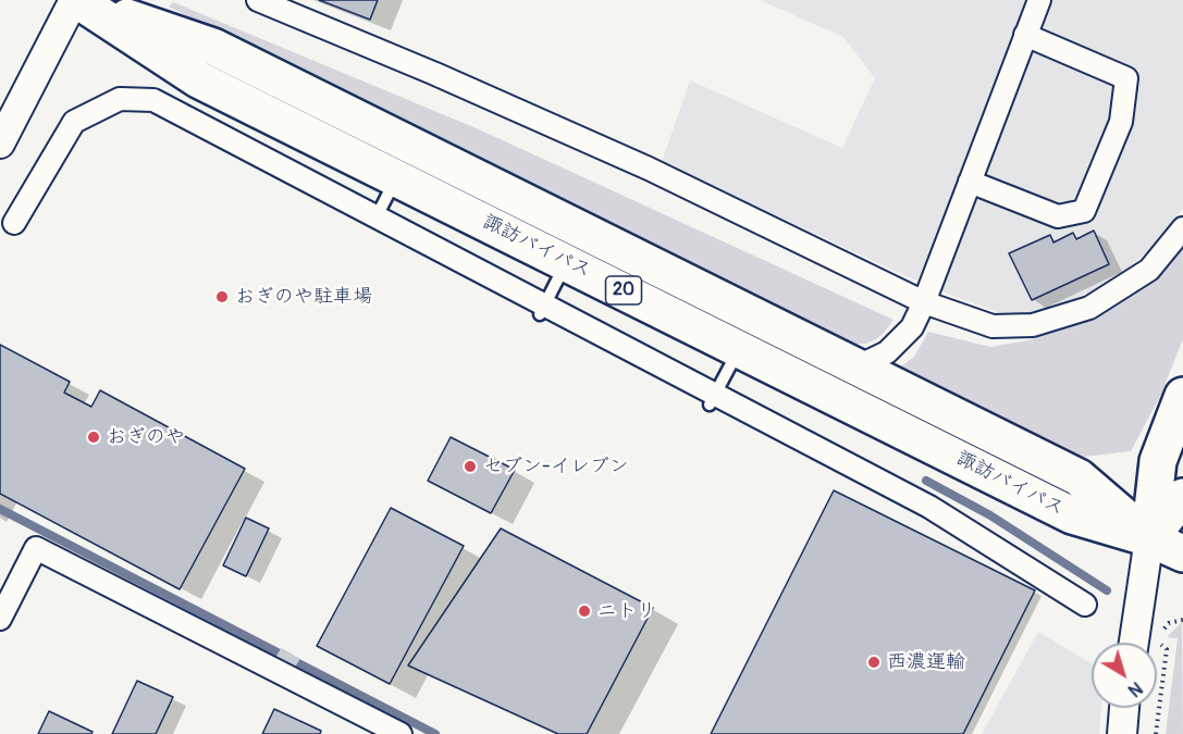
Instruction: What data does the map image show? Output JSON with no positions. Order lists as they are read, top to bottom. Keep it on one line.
{"streets":{"highway":["諏訪バイパス","20"]},"places":["おぎのや駐車場","おぎのや","セブン-イレブン","ニトリ","西濃運輸"],"north":"bottom right"}
